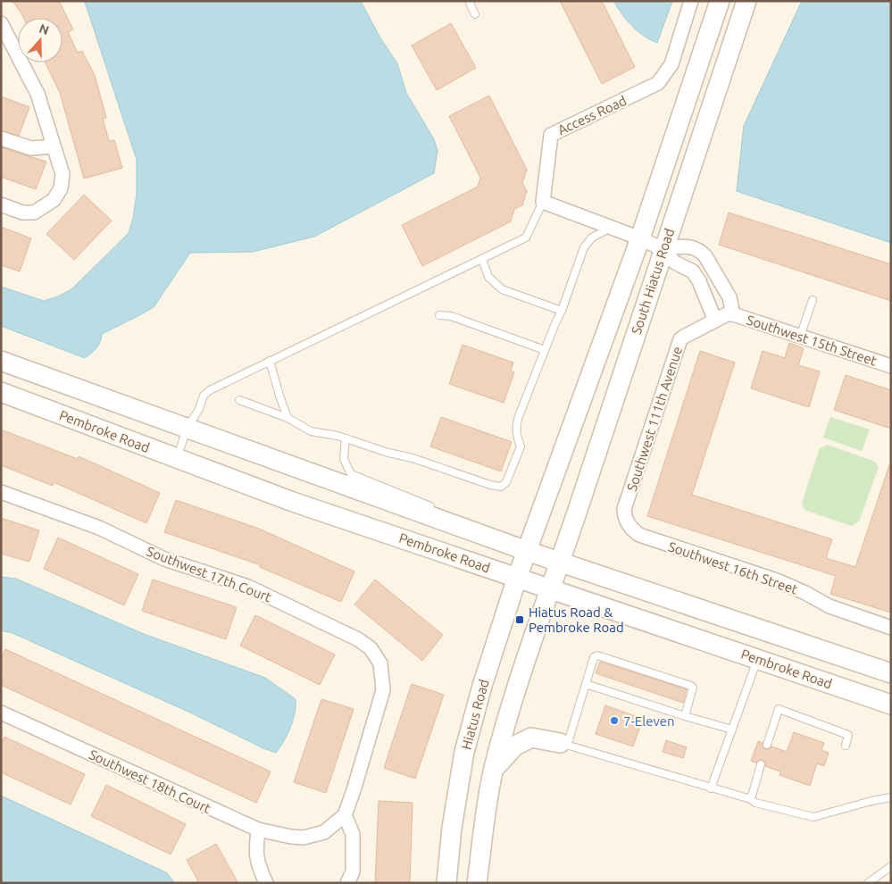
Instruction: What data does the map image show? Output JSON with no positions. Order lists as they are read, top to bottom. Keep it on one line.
{"streets":{"main road":["South Hiatus Road","Pembroke Road","Hiatus Road"],"street":["Access Road","Southwest 15th Street","Southwest 111th Avenue","Southwest 16th Street","Southwest 17th Court","Southwest 18th Court"]},"crossings":[["South Hiatus Road","Southwest 15th Street"],["South Hiatus Road","Hiatus Road"],["Southwest 15th Street","Southwest 111th Avenue"],["Southwest 111th Avenue","Southwest 16th Street"],["Pembroke Road","Hiatus Road"],["Southwest 17th Court","Southwest 18th Court"]],"places":{"transit":["Hiatus Road & Pembroke Road"],"other":["7-Eleven"]},"north":"top"}
